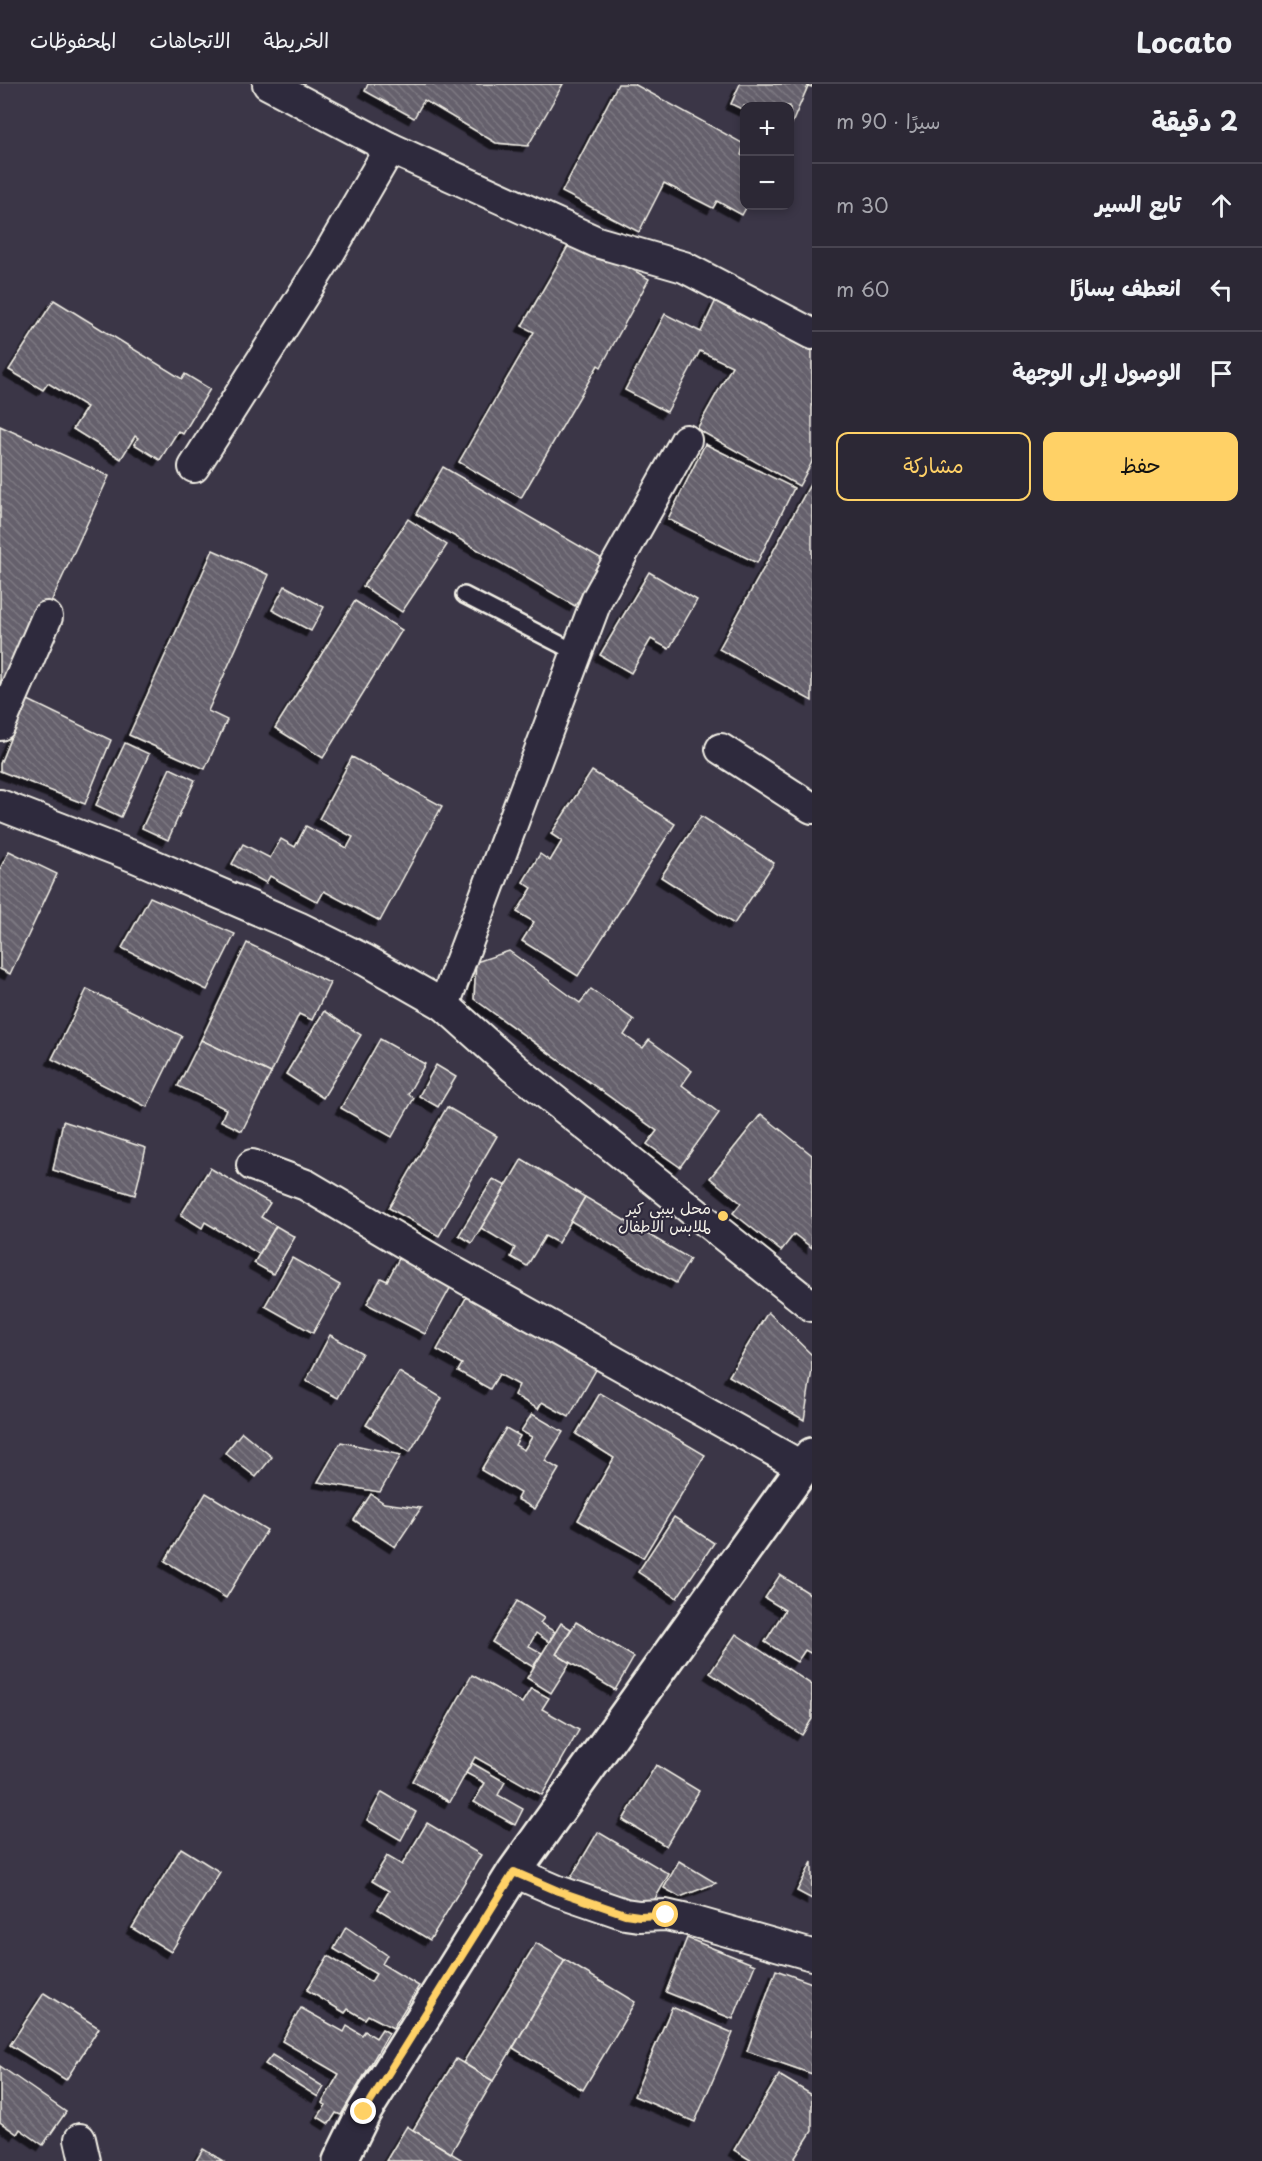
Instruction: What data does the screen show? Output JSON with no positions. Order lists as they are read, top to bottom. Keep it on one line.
{"places":["محل بيبي كير لملابس الاطفال"],"page":{"header":"Locato","nav":["الخريطة","الاتجاهات","المحفوظات"],"heading":["2 دقيقة","سيرًا · 90 m"],"map_buttons":["+","−"],"list":[["تابع السير","30 m"],["انعطف يسارًا","60 m"],"الوصول إلى الوجهة"],"buttons":["حفظ","مشاركة"]}}
